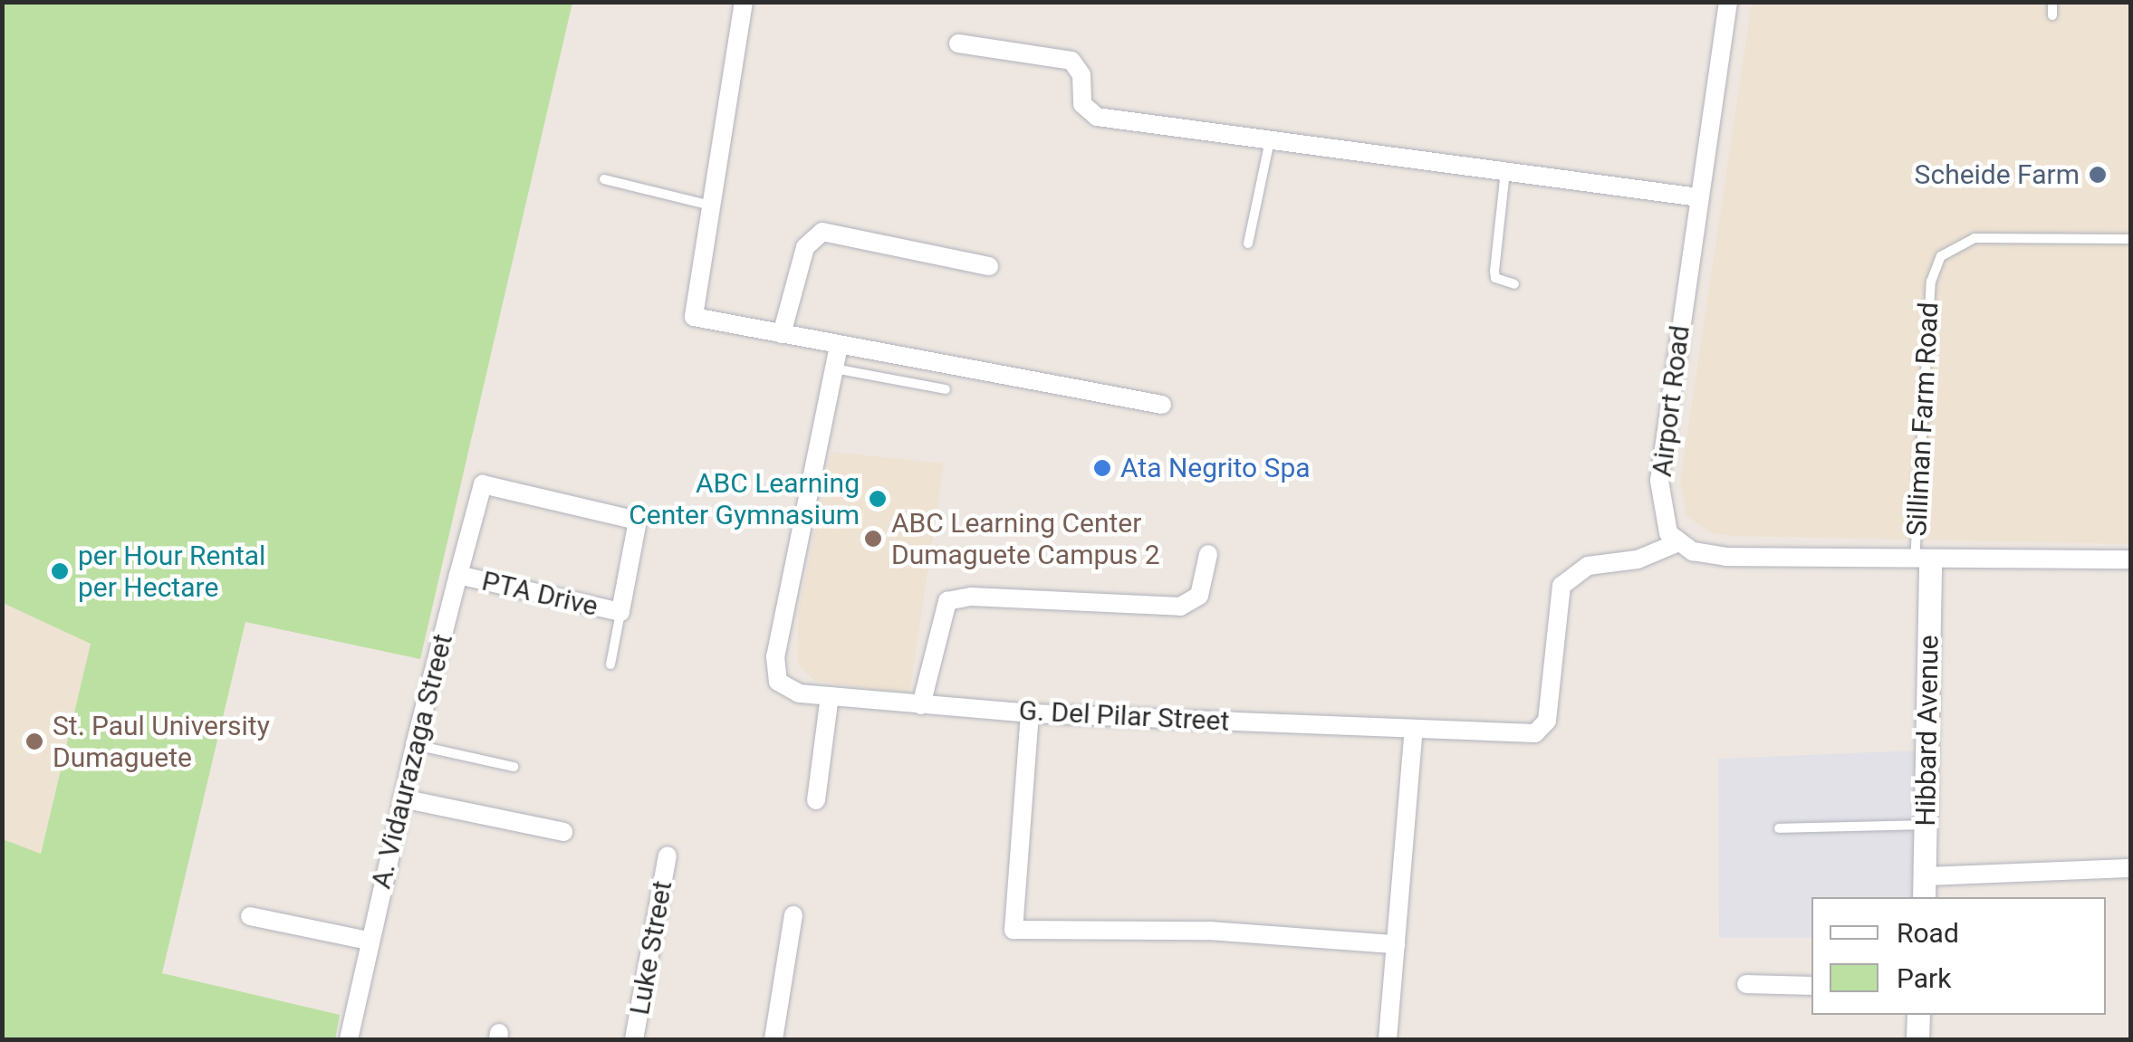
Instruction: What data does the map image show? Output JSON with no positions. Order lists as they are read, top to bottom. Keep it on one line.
{"streets":{"street":["Airport Road","PTA Drive","G. Del Pilar Street","Hibbard Avenue","A. Vidaurazaga Street","Luke Street"],"lane":["Silliman Farm Road"]},"crossings":[["Airport Road","G. Del Pilar Street"],["Silliman Farm Road","Hibbard Avenue"],["PTA Drive","A. Vidaurazaga Street"]],"places":["Scheide Farm","Ata Negrito Spa","ABC Learning Center Gymnasium","ABC Learning Center Dumaguete Campus 2","per Hour Rental per Hectare","St. Paul University Dumaguete"],"legend":["Road","Park"]}
